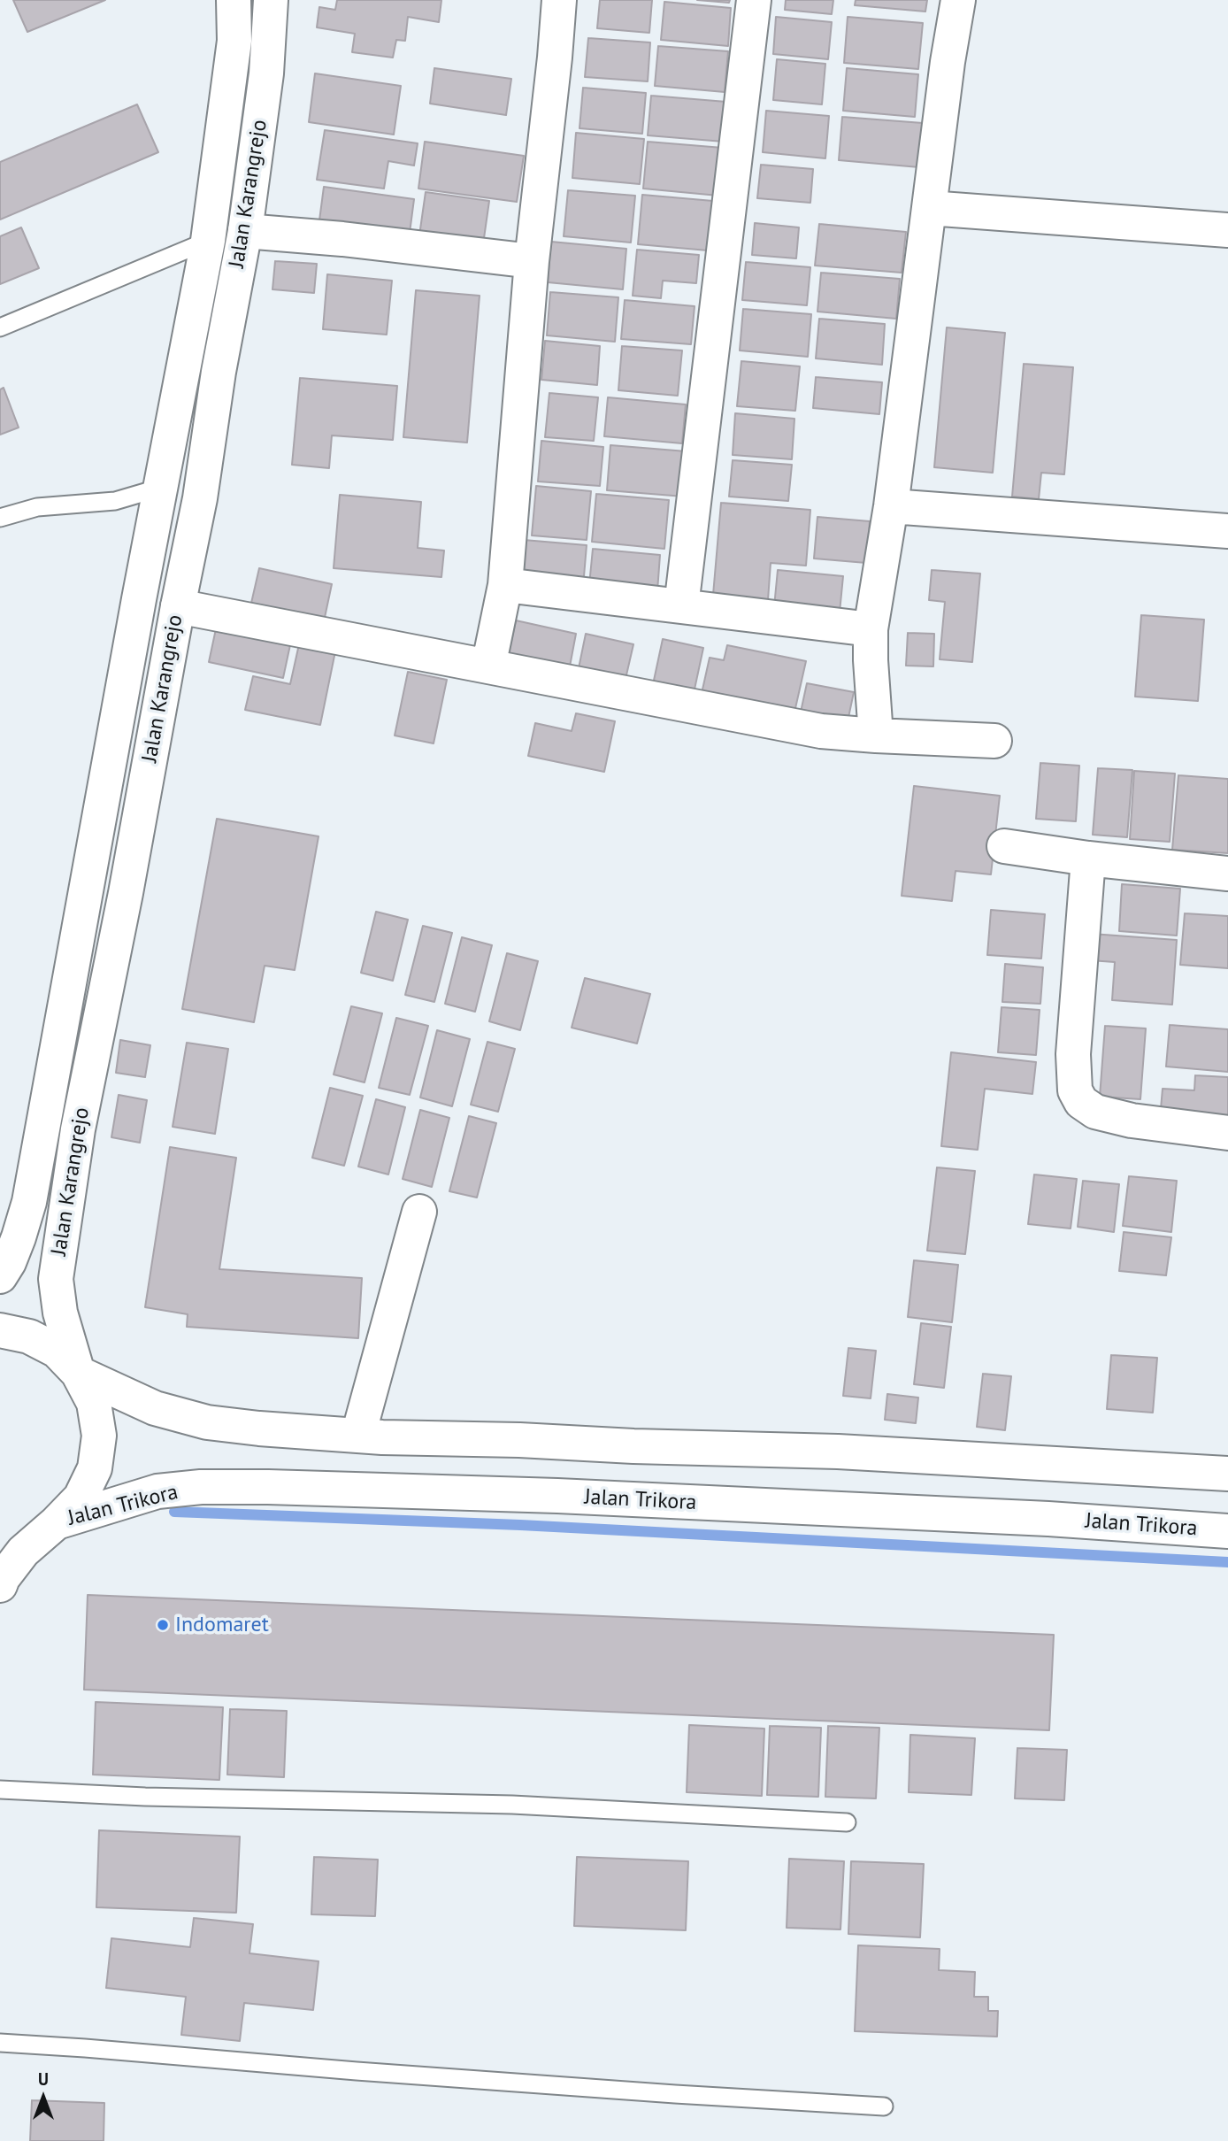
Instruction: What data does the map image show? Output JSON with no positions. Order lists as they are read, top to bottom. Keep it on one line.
{"streets":{"main road":["Jalan Karangrejo","Jalan Trikora"]},"places":["Indomaret"],"north":"top"}
